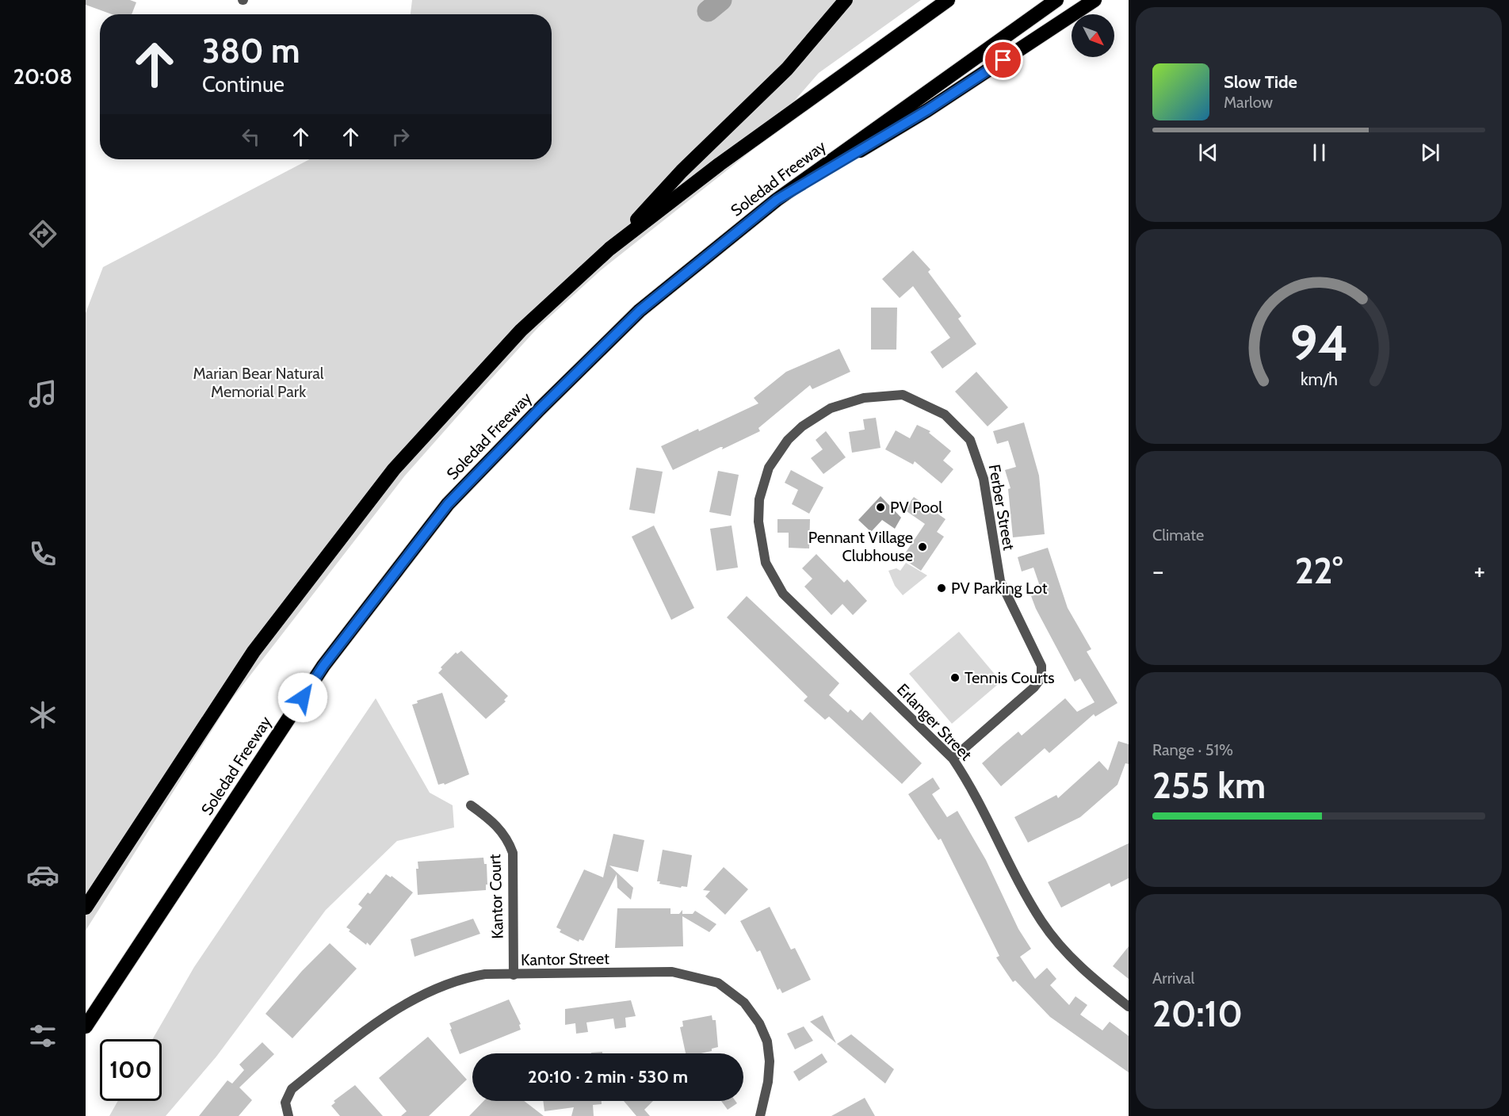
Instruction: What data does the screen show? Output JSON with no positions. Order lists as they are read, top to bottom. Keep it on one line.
{"streets":{"highway":["Soledad Freeway"],"street":["Ferber Street","Erlanger Street","Kantor Court","Kantor Street"]},"crossings":[["Ferber Street","Erlanger Street"],["Kantor Court","Kantor Street"]],"parks":["Marian Bear Natural Memorial Park"],"places":["PV Pool","Pennant Village Clubhouse","PV Parking Lot","Tennis Courts"],"north":"bottom right","page":{"tabs":"20:08","turn":["380 m","Continue"],"song":["Slow Tide","Marlow"],"tile":["Climate",["Range · 51%","255 km"],["Arrival","20:10"]],"heat":["−","22°","+"],"limit":"100","trip":"20:10 · 2 min · 530 m","gauge":["94","km/h"]}}
